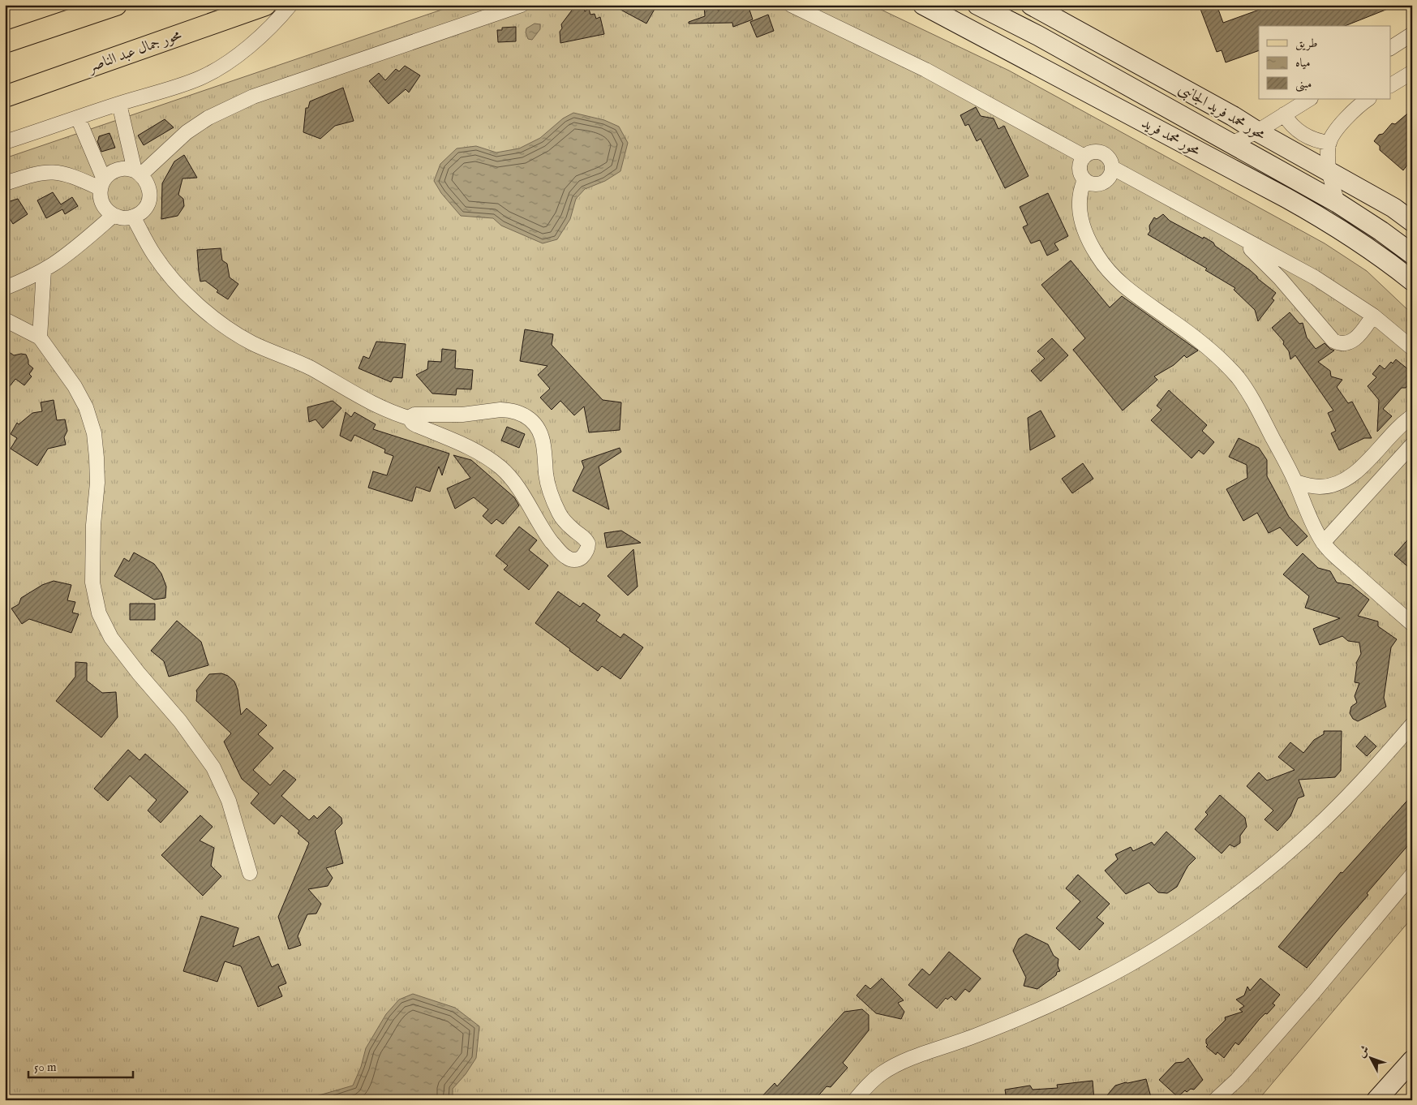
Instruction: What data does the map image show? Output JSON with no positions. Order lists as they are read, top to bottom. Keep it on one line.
{"streets":{"main road":["محور جمال عبد الناصر","محور محمد فريد الجانبى","محور محمد فريد"]},"legend":["طريق","مياه","مبنى"],"scale_bar":"50 m","north":"top left"}
